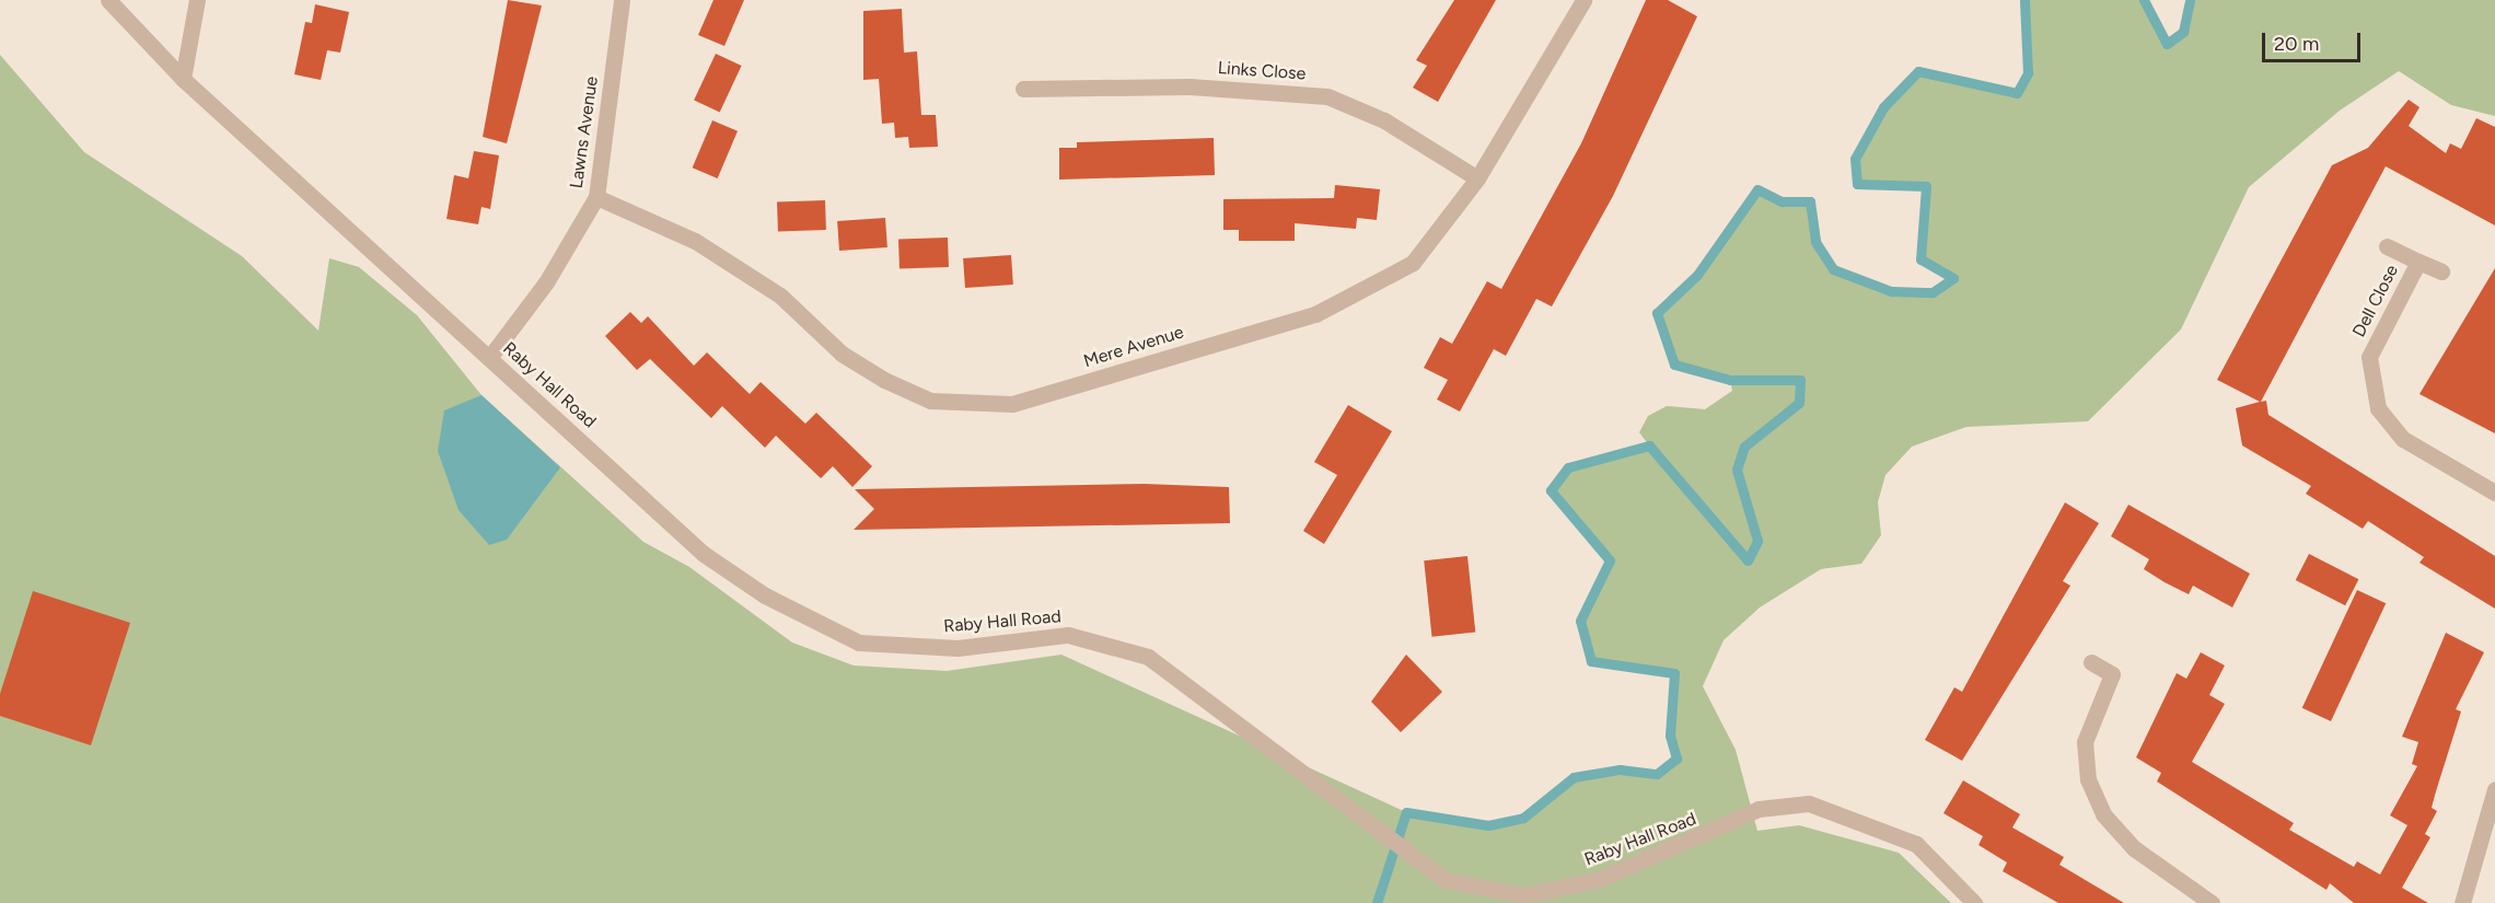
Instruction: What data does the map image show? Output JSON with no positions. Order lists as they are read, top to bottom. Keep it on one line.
{"streets":{"street":["Links Close","Lawns Avenue","Dell Close","Mere Avenue","Raby Hall Road"]},"crossings":[["Links Close","Mere Avenue"],["Lawns Avenue","Mere Avenue"],["Lawns Avenue","Raby Hall Road"]],"scale_bar":"20 m"}
